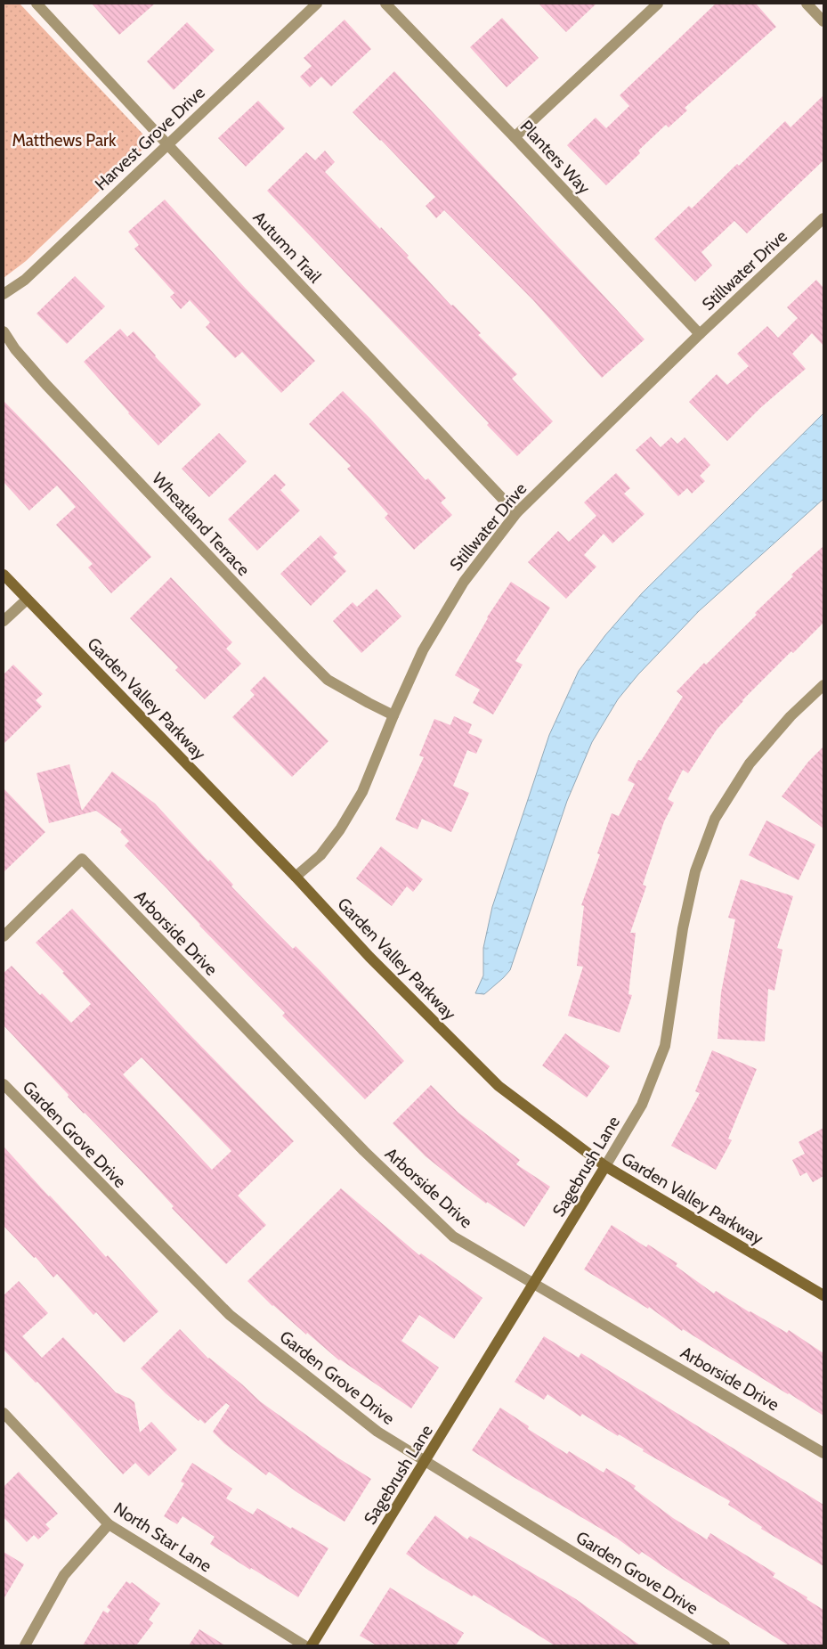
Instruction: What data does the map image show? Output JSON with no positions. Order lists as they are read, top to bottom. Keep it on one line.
{"streets":{"street":["Harvest Grove Drive","Planters Way","Autumn Trail","Stillwater Drive","Wheatland Terrace","Garden Valley Parkway","Arborside Drive","Garden Grove Drive","Sagebrush Lane","North Star Lane"]},"crossings":[["Harvest Grove Drive","Autumn Trail"],["Planters Way","Stillwater Drive"],["Autumn Trail","Stillwater Drive"],["Stillwater Drive","Wheatland Terrace"],["Stillwater Drive","Garden Valley Parkway"],["Garden Valley Parkway","Sagebrush Lane"],["Arborside Drive","Sagebrush Lane"],["Garden Grove Drive","Sagebrush Lane"]],"parks":["Matthews Park"]}
